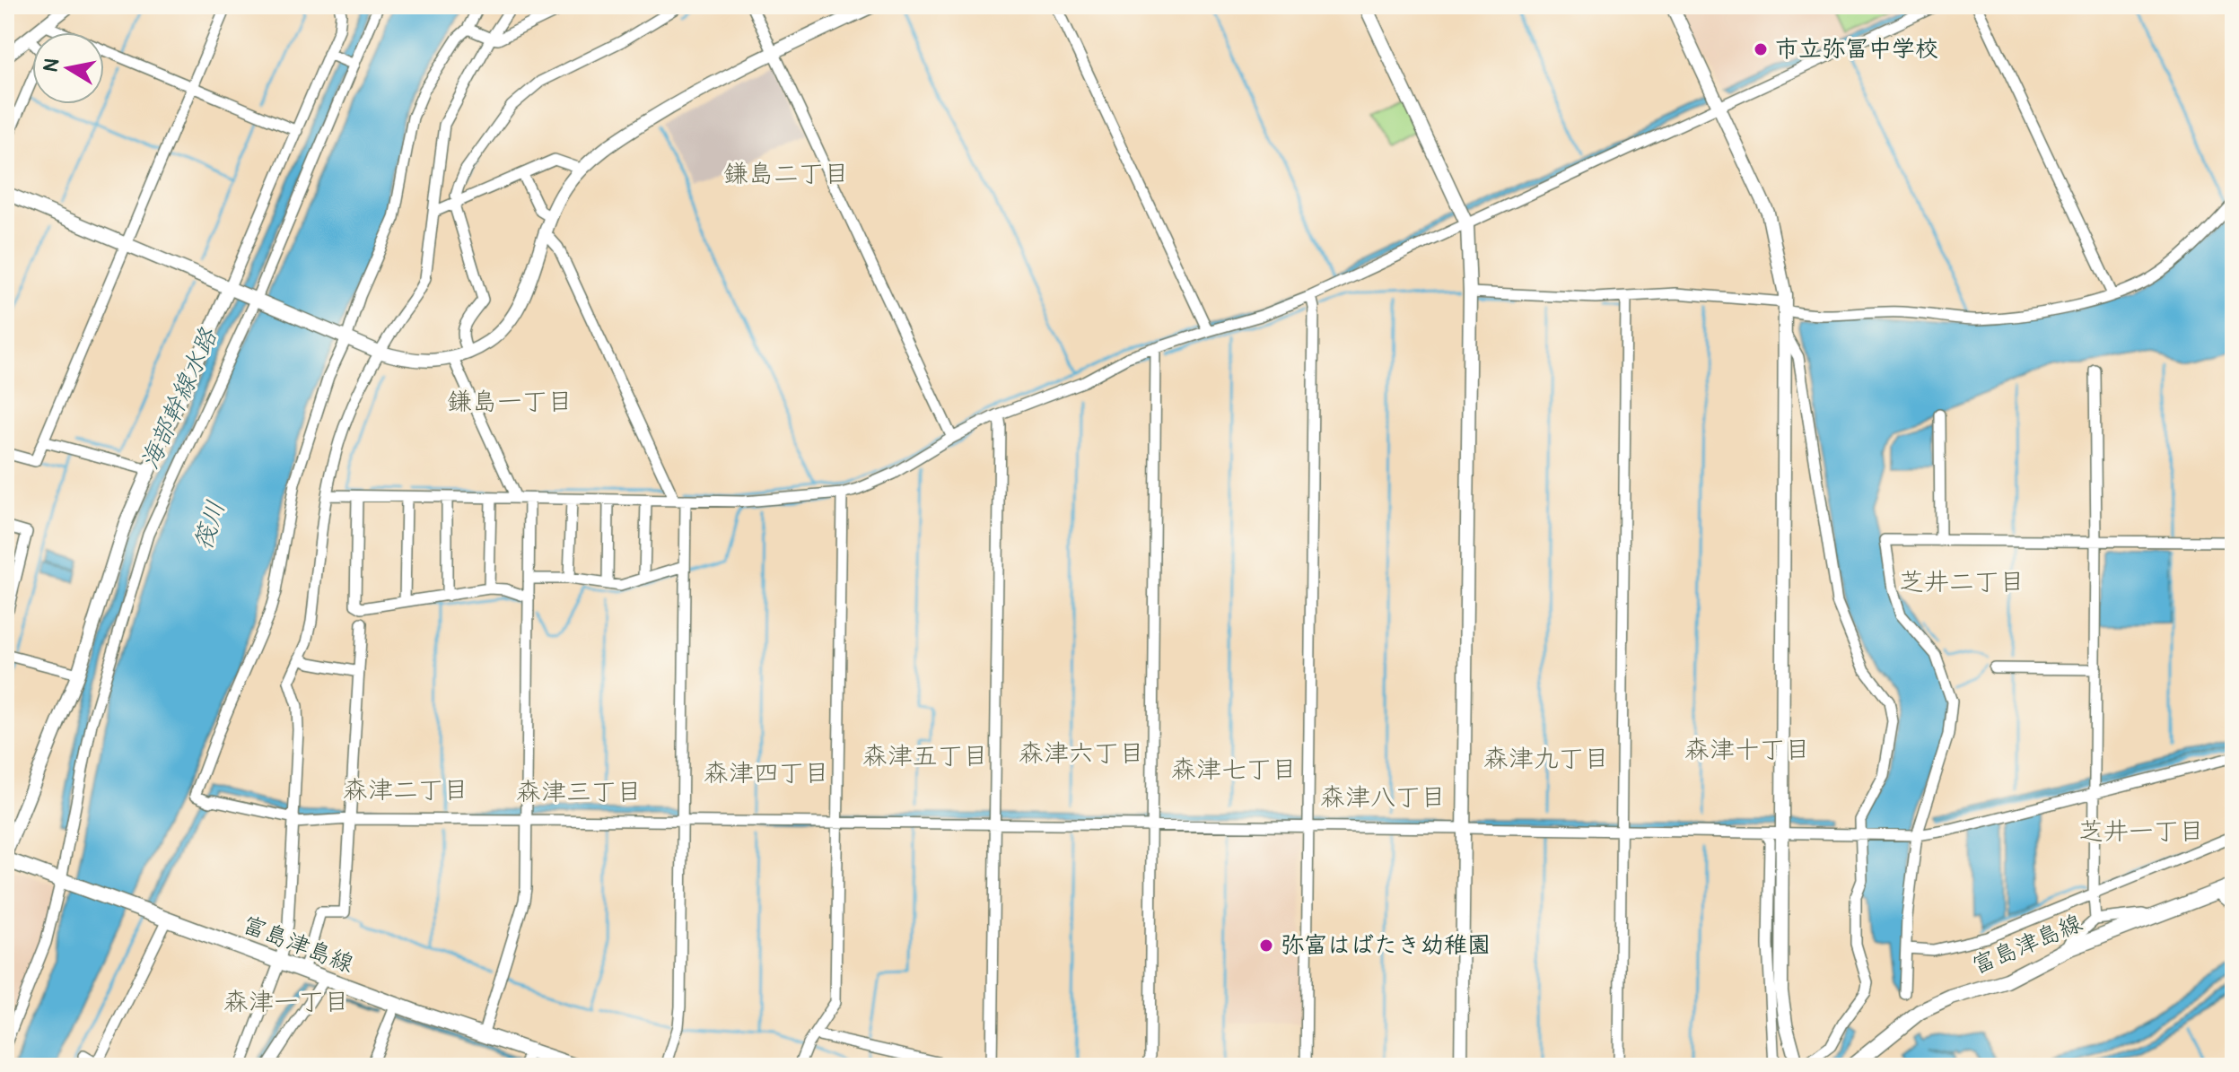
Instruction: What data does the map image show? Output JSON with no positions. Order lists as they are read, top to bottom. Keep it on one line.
{"streets":{"main road":["富島津島線"]},"districts":["鎌島二丁目","鎌島一丁目","芝井二丁目","森津十丁目","森津六丁目","森津五丁目","森津九丁目","森津七丁目","森津四丁目","森津二丁目","森津三丁目","森津八丁目","芝井一丁目","森津一丁目"],"water":["海部幹線水路","筏川"],"places":["市立弥冨中学校","弥富はばたき幼稚園"],"north":"left"}
